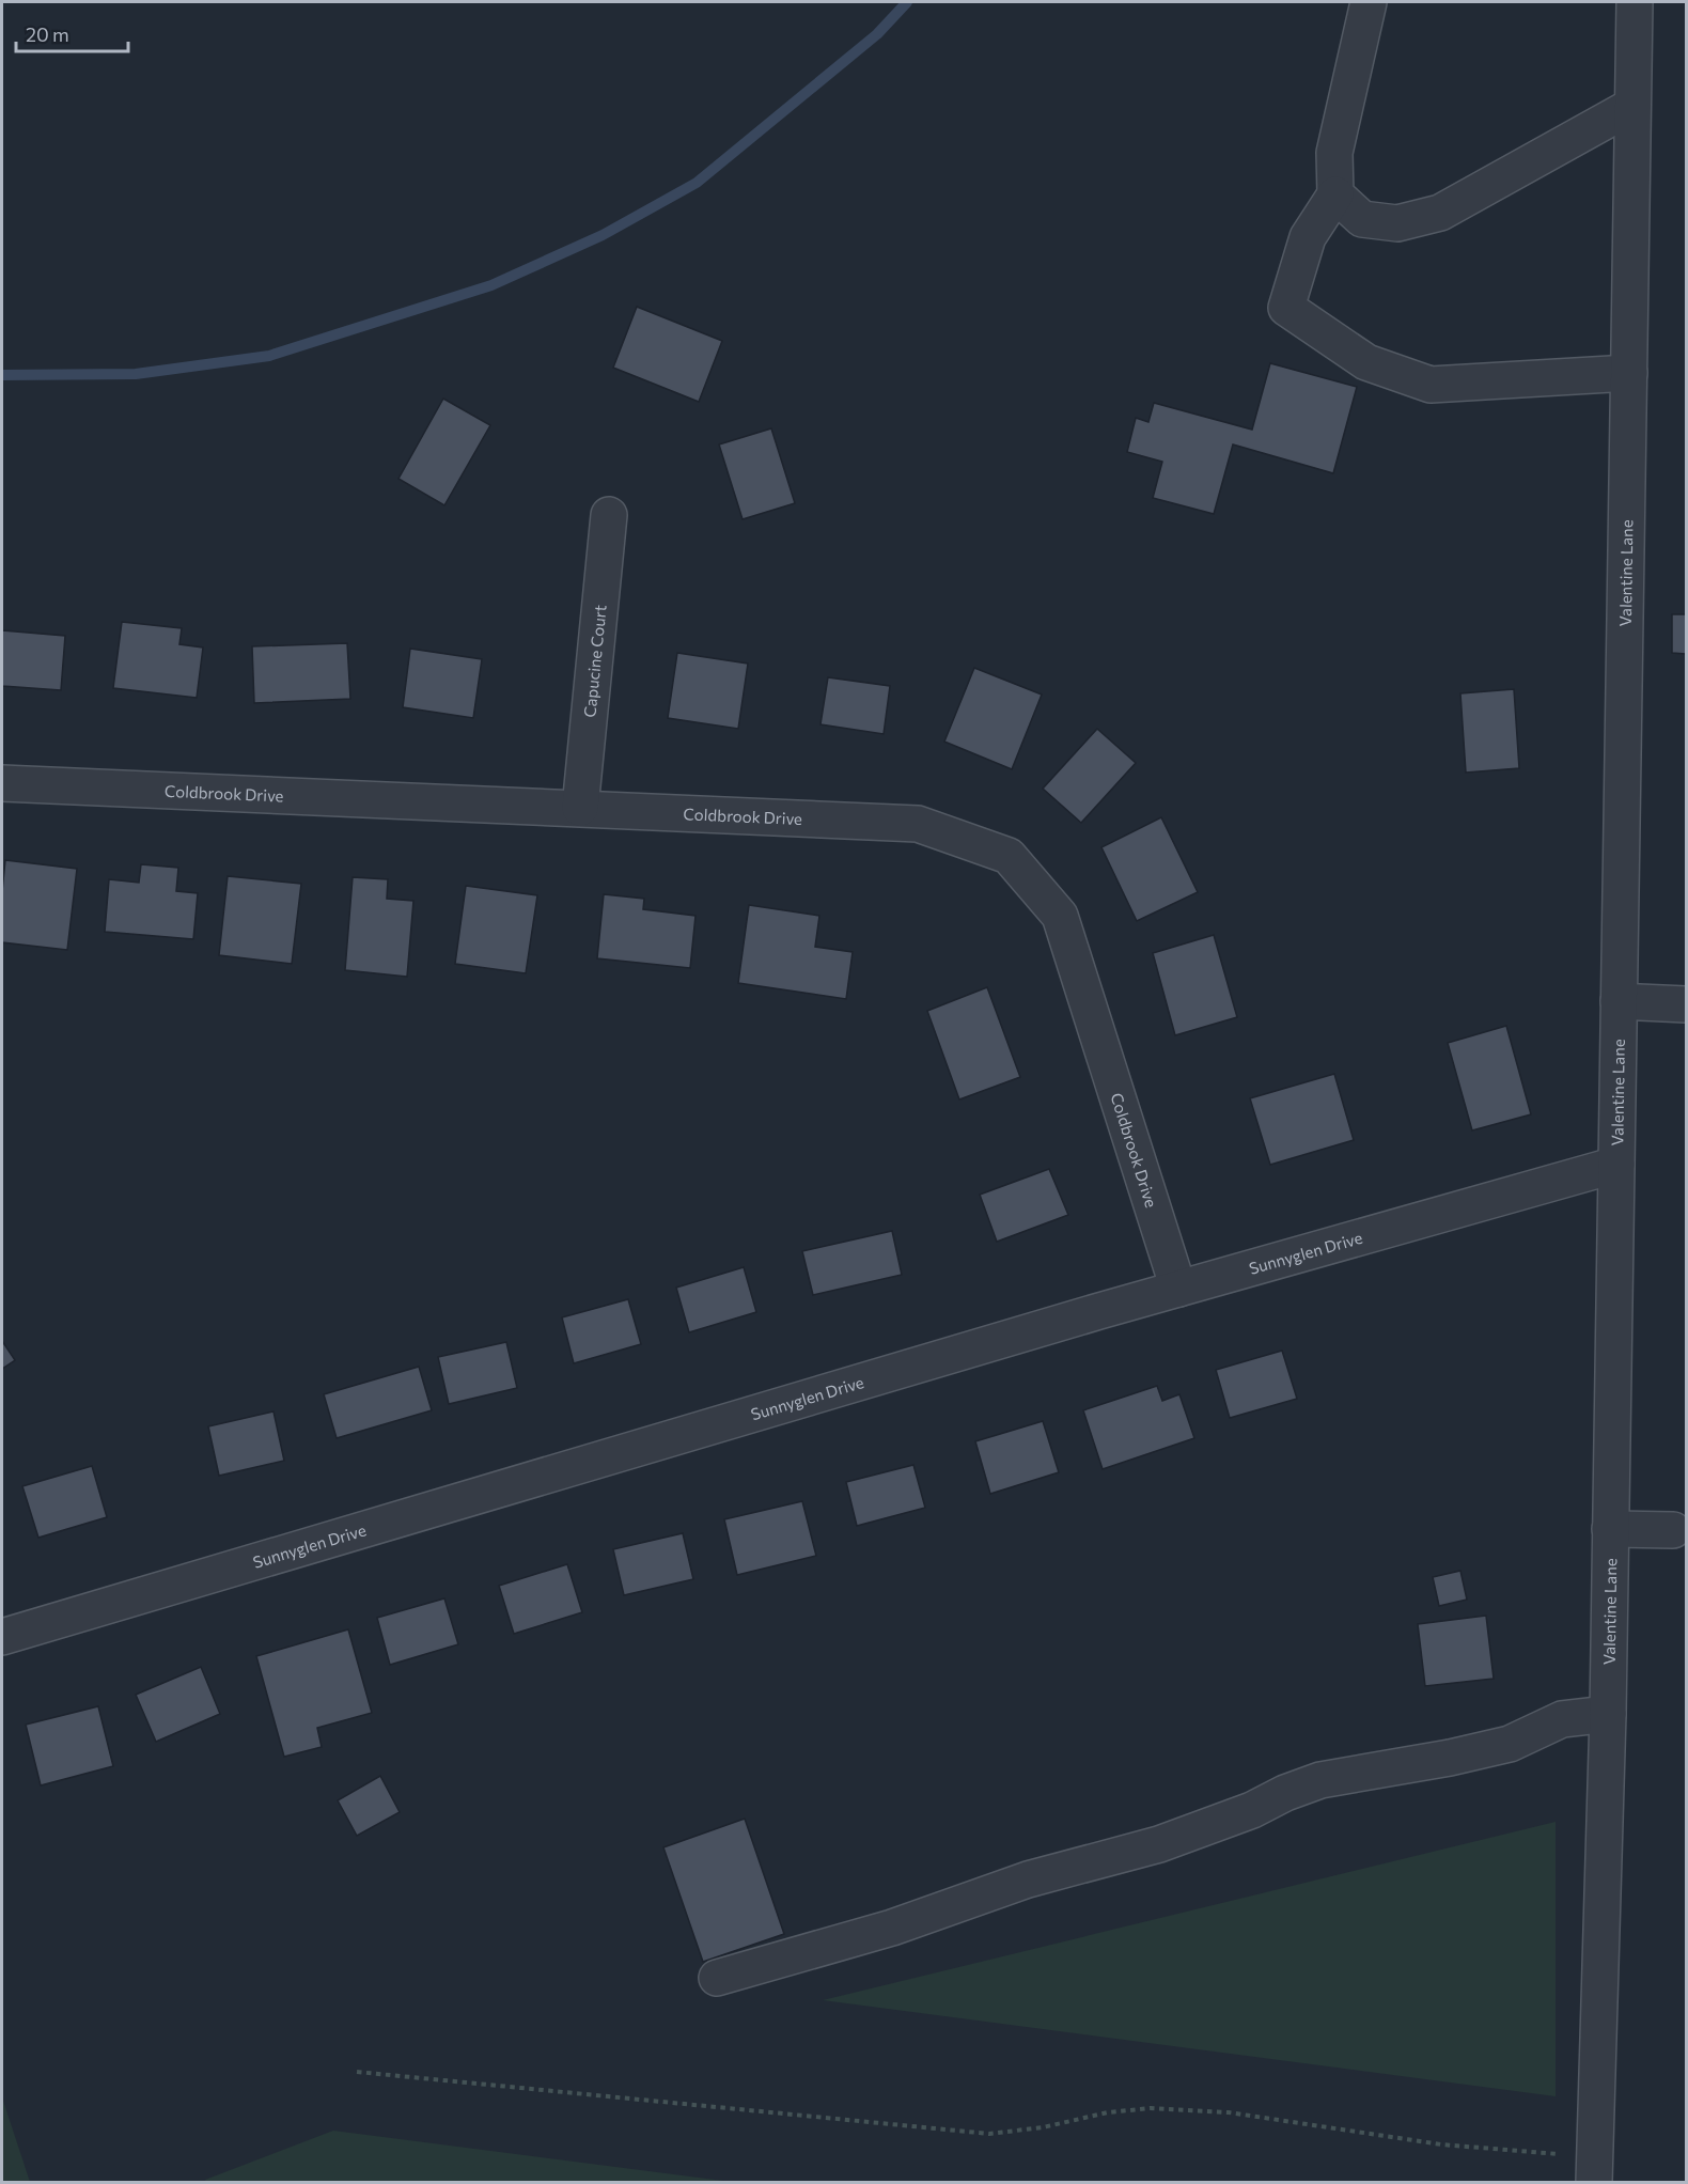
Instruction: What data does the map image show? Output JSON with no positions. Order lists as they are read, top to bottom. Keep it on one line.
{"streets":{"street":["Valentine Lane","Capucine Court","Coldbrook Drive","Sunnyglen Drive"]},"crossings":[["Valentine Lane","Sunnyglen Drive"],["Capucine Court","Coldbrook Drive"],["Coldbrook Drive","Sunnyglen Drive"]],"scale_bar":"20 m"}
